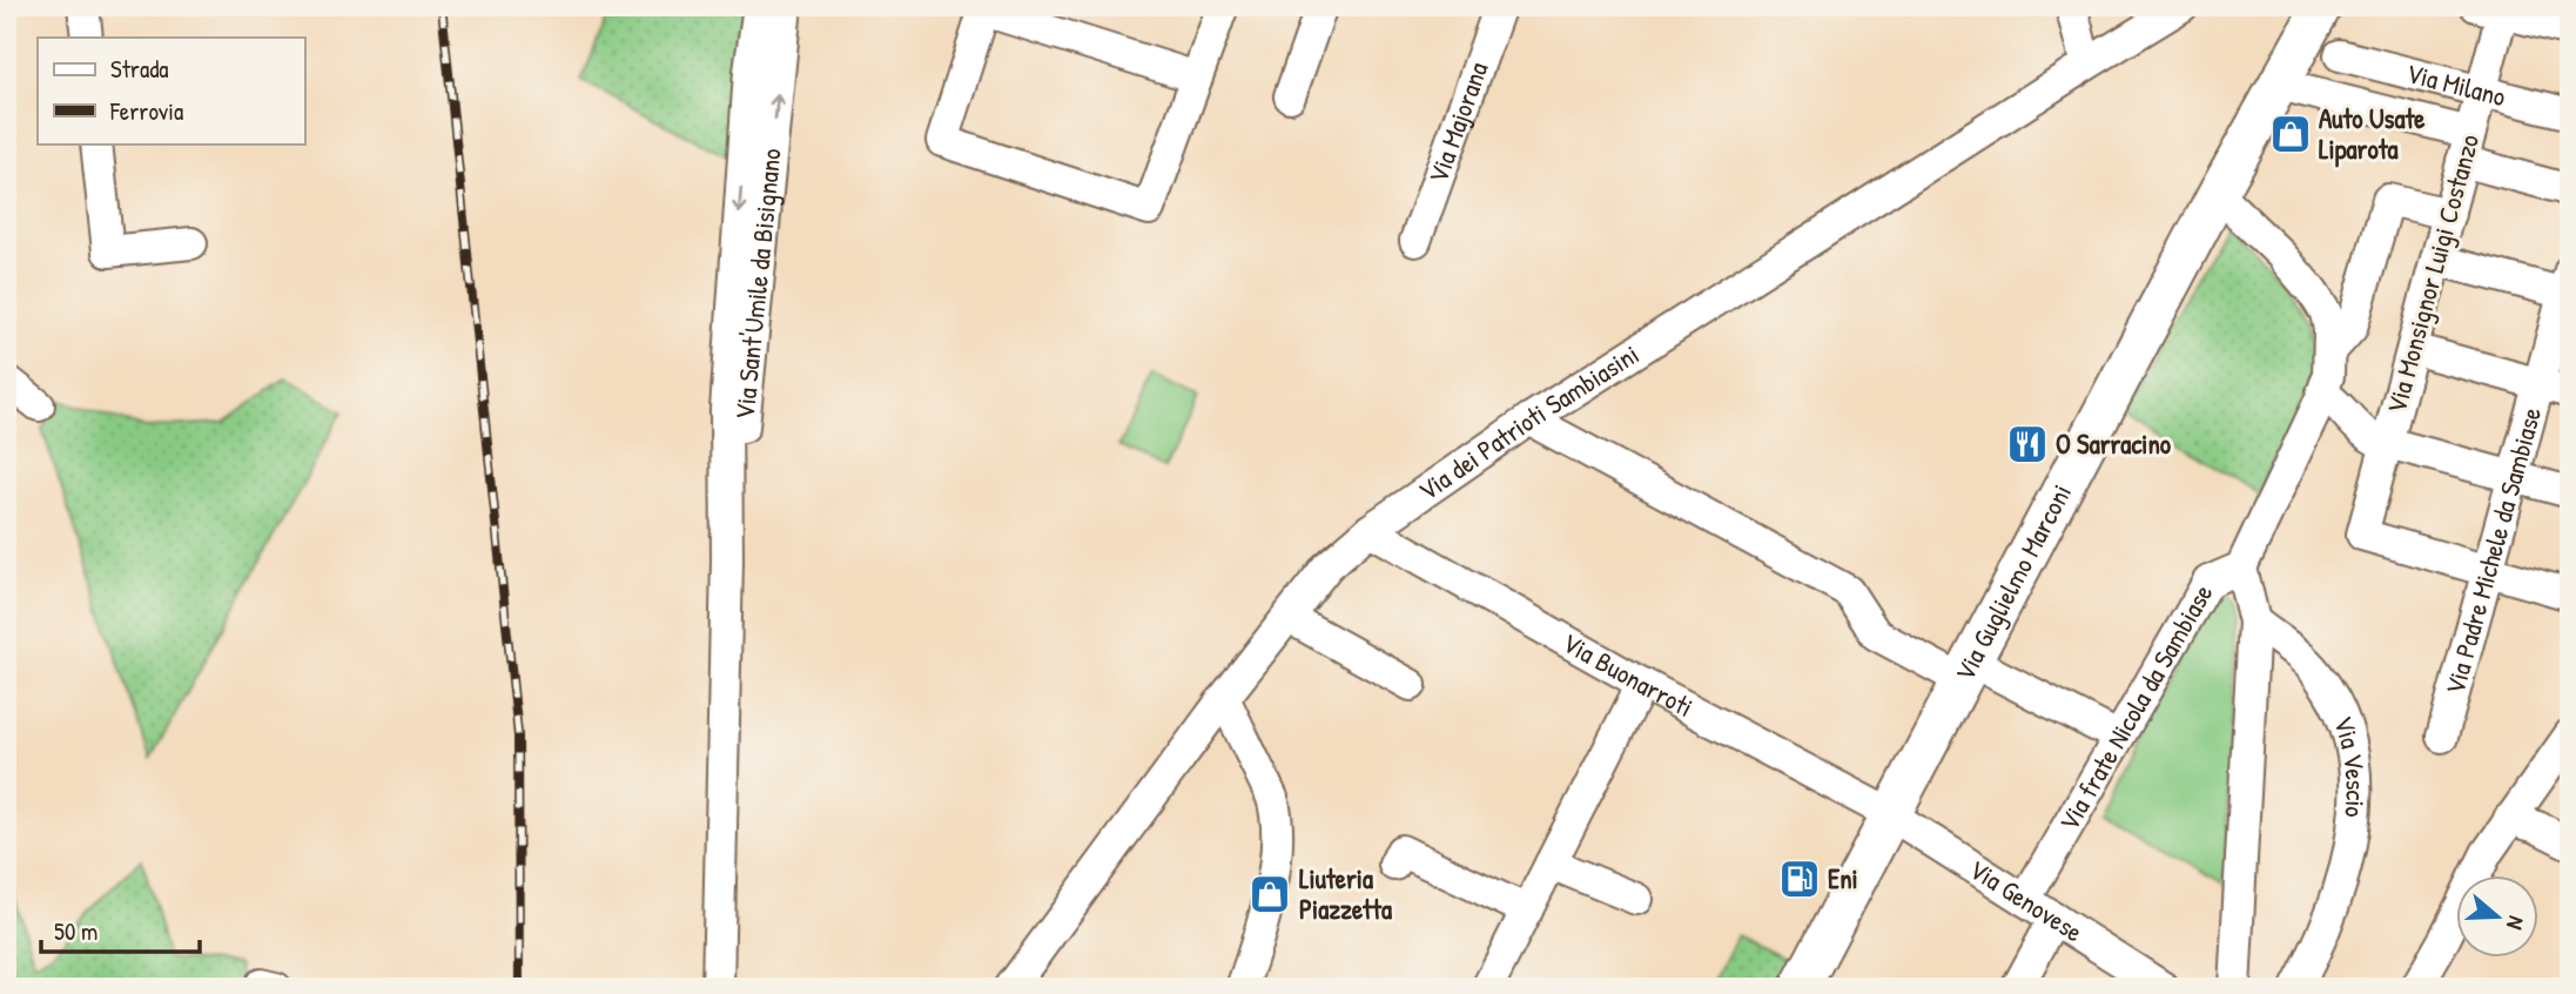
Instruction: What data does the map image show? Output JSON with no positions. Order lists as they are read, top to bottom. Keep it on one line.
{"streets":{"main road":["Via Guglielmo Marconi"],"street":["Via Milano","Via Majorana","Via Monsignor Luigi Costanzo","Via Sant'Umile da Bisignano","Via dei Patrioti Sambiasini","Via Padre Michele da Sambiase","Via Buonarroti","Via frate Nicola da Sambiase","Via Vescio","Via Genovese"]},"crossings":[["Via Milano","Via Monsignor Luigi Costanzo"],["Via Monsignor Luigi Costanzo","Via Padre Michele da Sambiase"],["Via dei Patrioti Sambiasini","Via Buonarroti"],["Via Guglielmo Marconi","Via Buonarroti"],["Via Guglielmo Marconi","Via frate Nicola da Sambiase"],["Via Guglielmo Marconi","Via Genovese"],["Via Buonarroti","Via Genovese"],["Via frate Nicola da Sambiase","Via Genovese"]],"places":{"shop":["Auto Usate Liparota","Liuteria Piazzetta"],"restaurant":["O Sarracino"],"fuel station":["Eni"]},"legend":["Strada","Ferrovia"],"scale_bar":"50 m","north":"right"}
